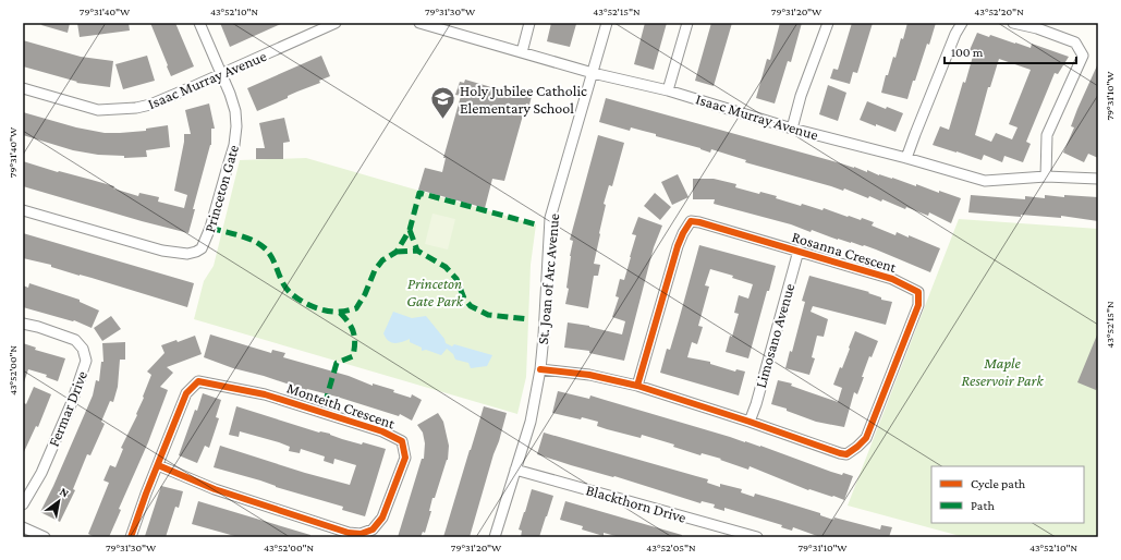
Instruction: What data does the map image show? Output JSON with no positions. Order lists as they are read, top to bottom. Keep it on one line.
{"streets":{"street":["Isaac Murray Avenue","Princeton Gate","Rosanna Crescent","St. Joan of Arc Avenue","Limosano Avenue","Monteith Crescent","Fermar Drive","Blackthorn Drive"]},"crossings":[["Isaac Murray Avenue","Princeton Gate"],["Isaac Murray Avenue","St. Joan of Arc Avenue"],["Rosanna Crescent","St. Joan of Arc Avenue"],["Rosanna Crescent","Limosano Avenue"],["St. Joan of Arc Avenue","Blackthorn Drive"]],"parks":["Princeton Gate Park","Maple Reservoir Park"],"places":{"school or university":["Holy Jubilee Catholic Elementary School"]},"legend":["Cycle path","Path"],"scale_bar":"100 m","north":"top right","coordinates":["79°31'40\"W","43°52'10\"N","79°31'30\"W","43°52'15\"N","79°31'20\"W","43°52'20\"N","79°31'10\"W","43°52'00\"N","43°52'05\"N"]}
